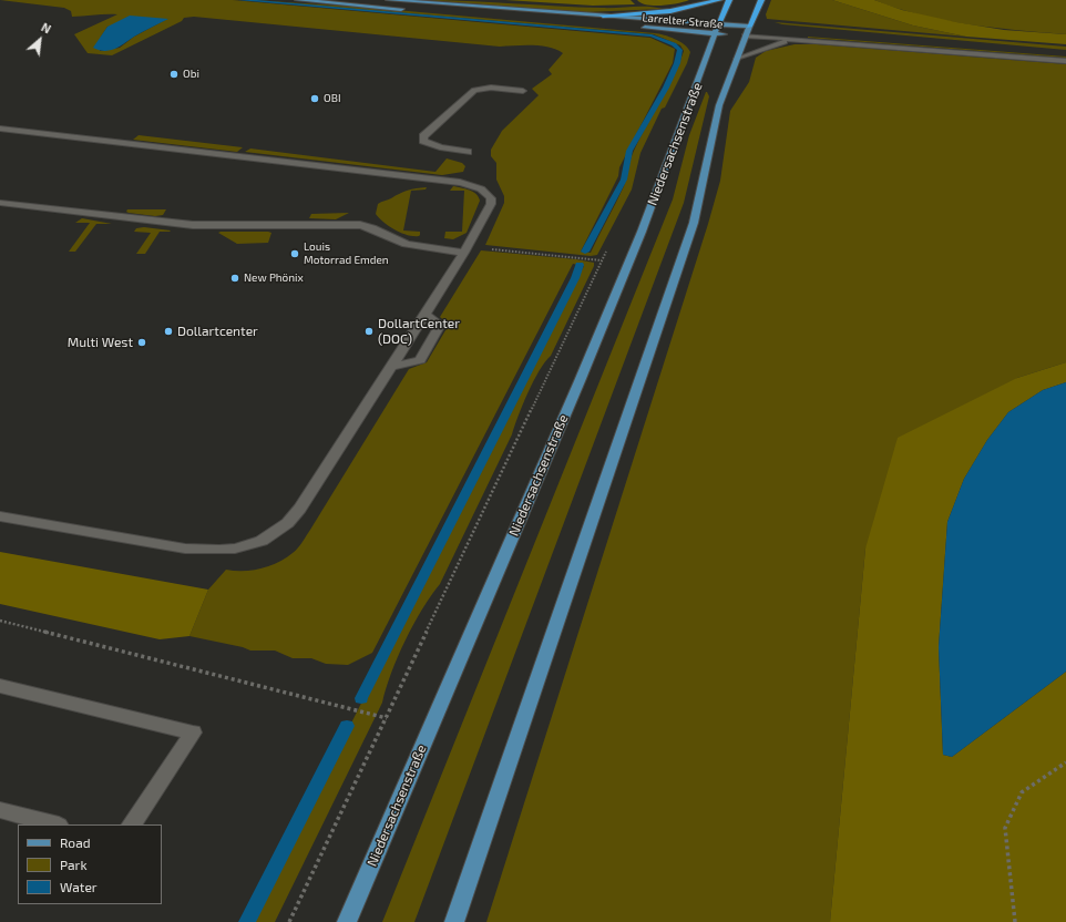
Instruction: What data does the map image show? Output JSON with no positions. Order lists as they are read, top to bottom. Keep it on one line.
{"streets":{"main road":["Larrelter Straße","Niedersachsenstraße"]},"crossings":[["Larrelter Straße","Niedersachsenstraße"]],"places":["Obi","OBI","Louis Motorrad Emden","New Phönix","Dollartcenter","DollartCenter (DOC)","Multi West"],"legend":["Road","Park","Water"],"north":"top right"}
